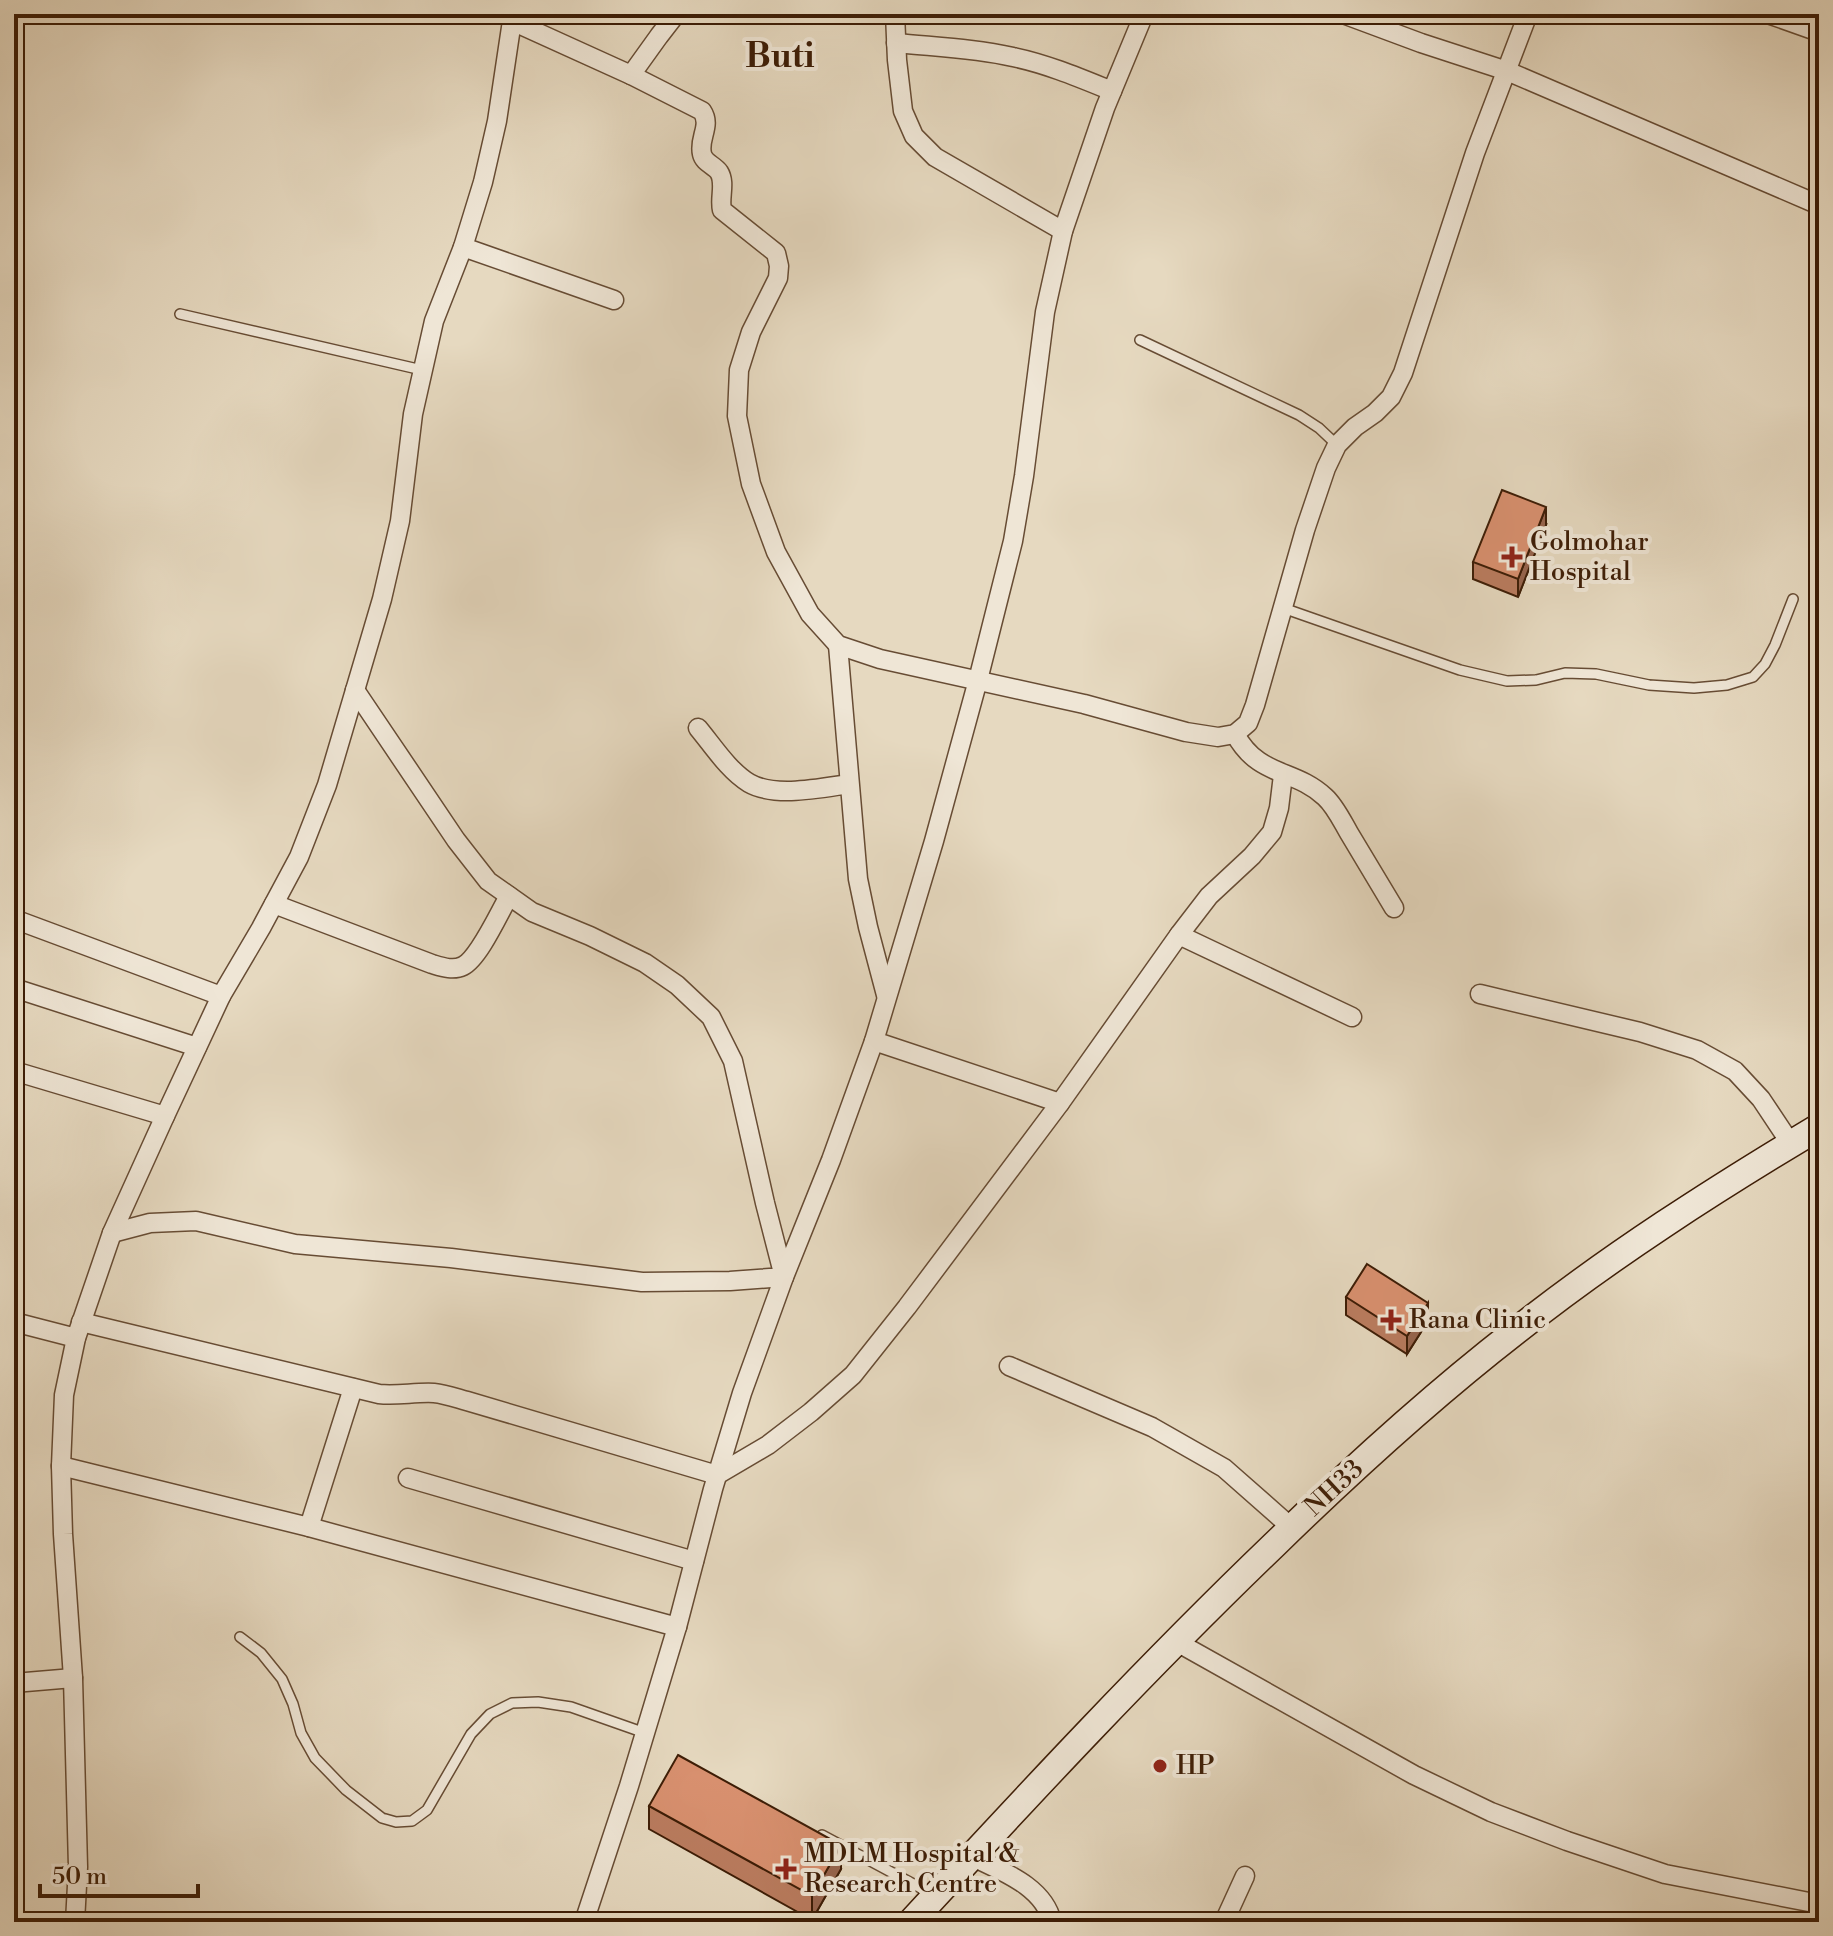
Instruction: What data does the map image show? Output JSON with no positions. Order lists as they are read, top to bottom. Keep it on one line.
{"streets":{"main road":["NH33"]},"districts":["Buti"],"places":{"health":["Golmohar Hospital","Rana Clinic","MDLM Hospital & Research Centre"],"other":["HP"]},"scale_bar":"50 m"}
